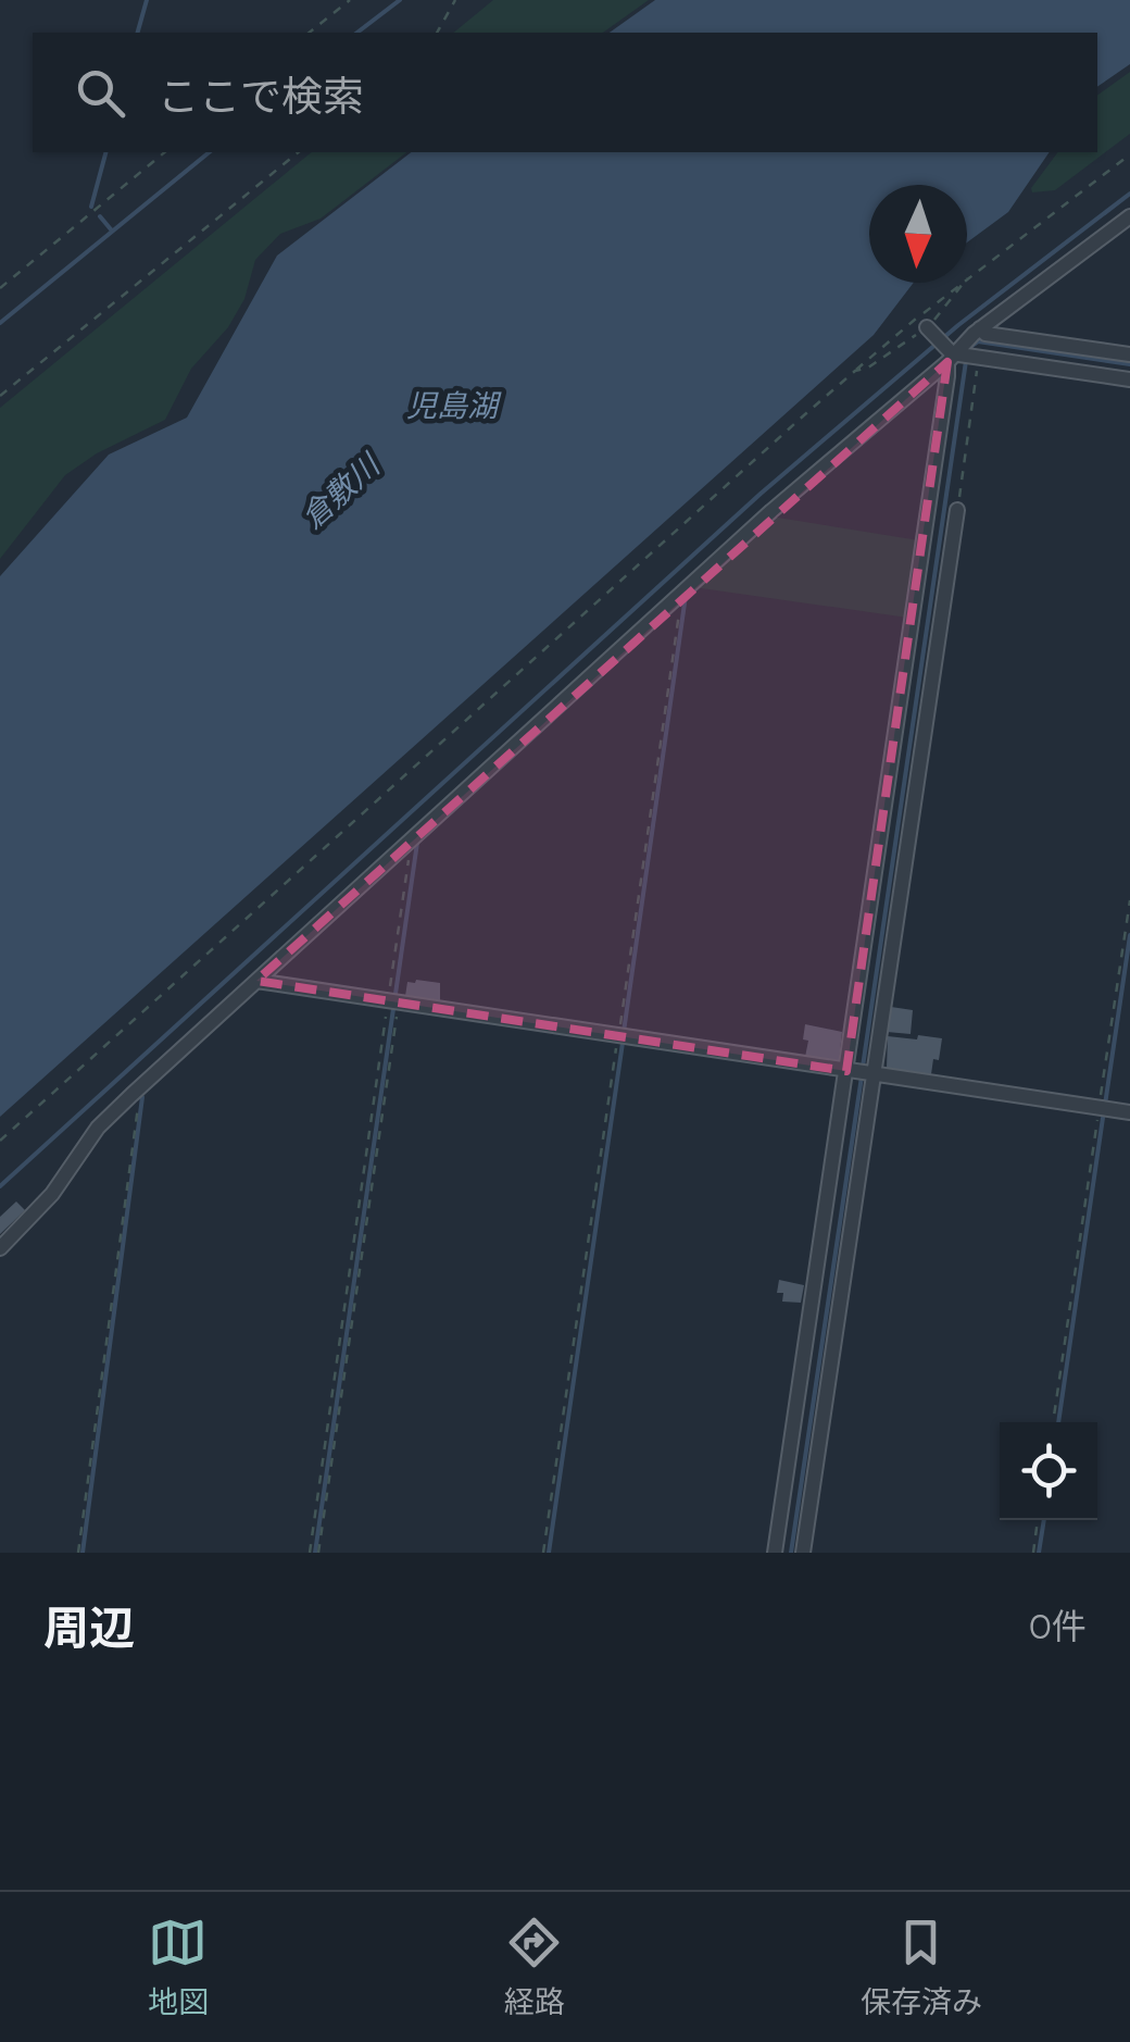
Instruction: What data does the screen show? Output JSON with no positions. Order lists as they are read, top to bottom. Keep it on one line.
{"water":["児島湖","倉敷川"],"north":"bottom","page":{"search":"ここで検索","heading":["周辺","0件"],"nav":["地図","経路","保存済み"]}}
